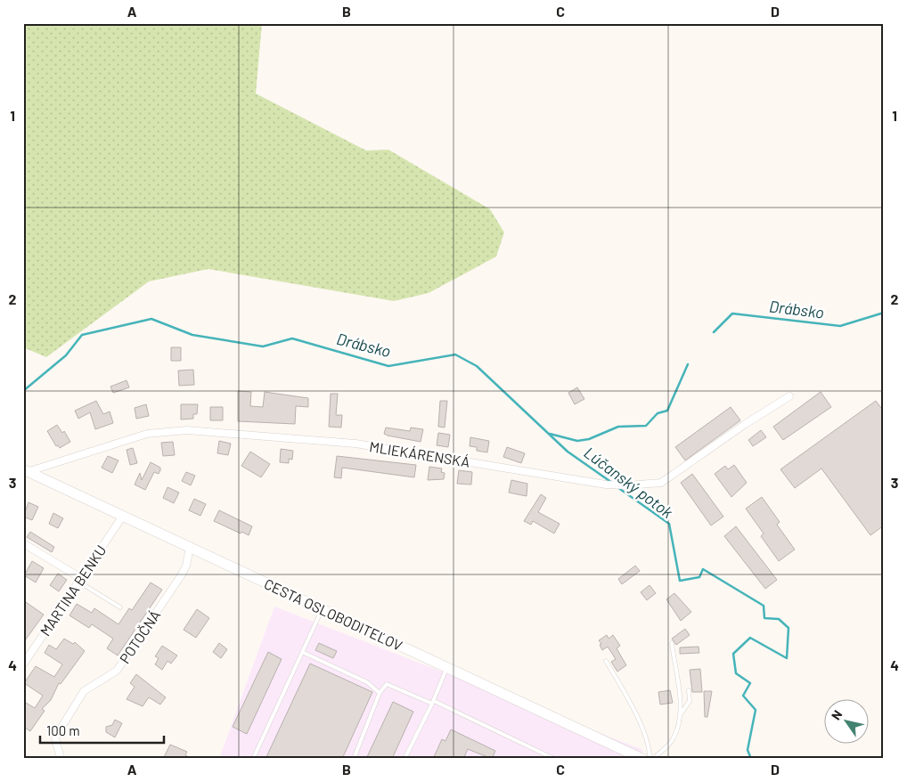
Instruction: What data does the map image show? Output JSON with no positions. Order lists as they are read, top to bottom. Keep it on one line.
{"streets":{"main road":["CESTA OSLOBODITEĽOV"],"street":["MLIEKÁRENSKÁ","MARTINA BENKU","POTOČNÁ"]},"crossings":[["MLIEKÁRENSKÁ","CESTA OSLOBODITEĽOV"],["MARTINA BENKU","CESTA OSLOBODITEĽOV"],["CESTA OSLOBODITEĽOV","POTOČNÁ"]],"water":["Drábsko","Lúčanský potok"],"scale_bar":"100 m","north":"top left","grid":{"columns":["A","B","C","D"],"rows":["1","2","3","4"]}}
